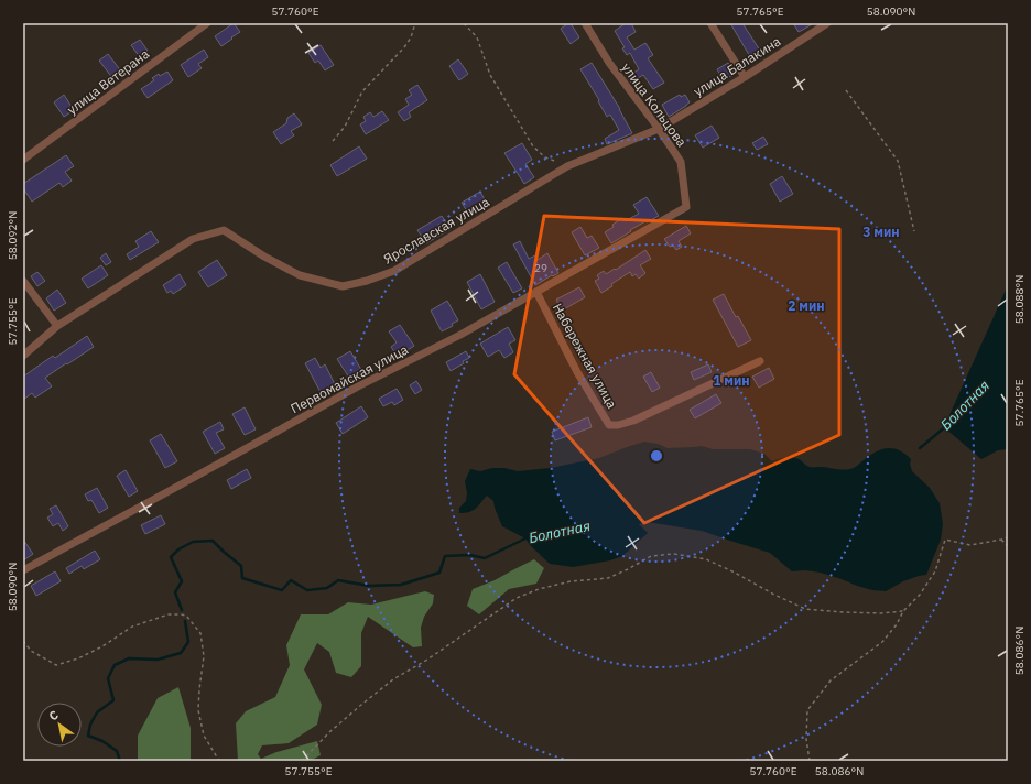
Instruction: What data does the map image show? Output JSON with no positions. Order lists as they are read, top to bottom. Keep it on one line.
{"streets":{"street":["улица Балакина","улица Ветерана","улица Кольцова","Ярославская улица","Набережная улица","Первомайская улица"]},"crossings":[["улица Балакина","улица Кольцова"],["улица Балакина","Ярославская улица"],["улица Кольцова","Ярославская улица"],["улица Кольцова","Первомайская улица"],["Набережная улица","Первомайская улица"]],"water":["Болотная"],"house_numbers":["29"],"north":"top left","coordinates":["57.760°E","57.765°E","58.090°N","58.092°N","58.088°N","57.755°E","58.086°N"],"rings":["3 мин","2 мин","1 мин"]}
